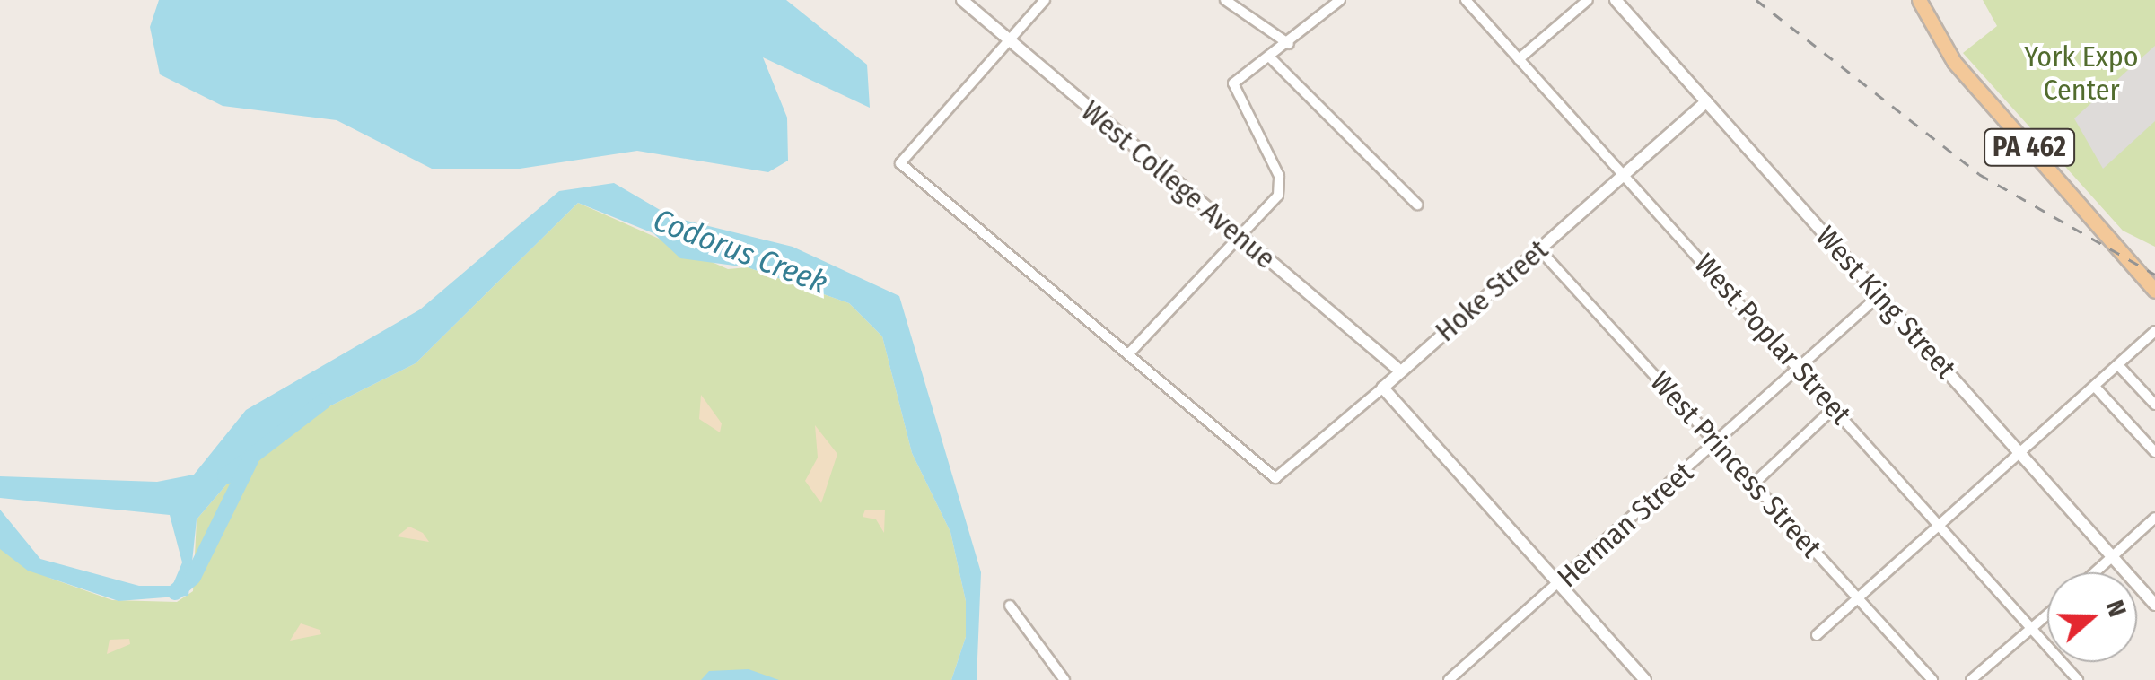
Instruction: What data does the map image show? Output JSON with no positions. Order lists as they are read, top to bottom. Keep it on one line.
{"streets":{"main road":["PA 462"],"street":["West College Avenue","Hoke Street","West King Street","West Poplar Street","West Princess Street","Herman Street"]},"crossings":[["West College Avenue","Hoke Street"],["Hoke Street","West King Street"],["Hoke Street","West Poplar Street"],["Hoke Street","West Princess Street"],["West King Street","Herman Street"],["West Poplar Street","Herman Street"],["West Princess Street","Herman Street"]],"water":["Codorus Creek"],"parks":["York Expo Center"],"north":"right"}
